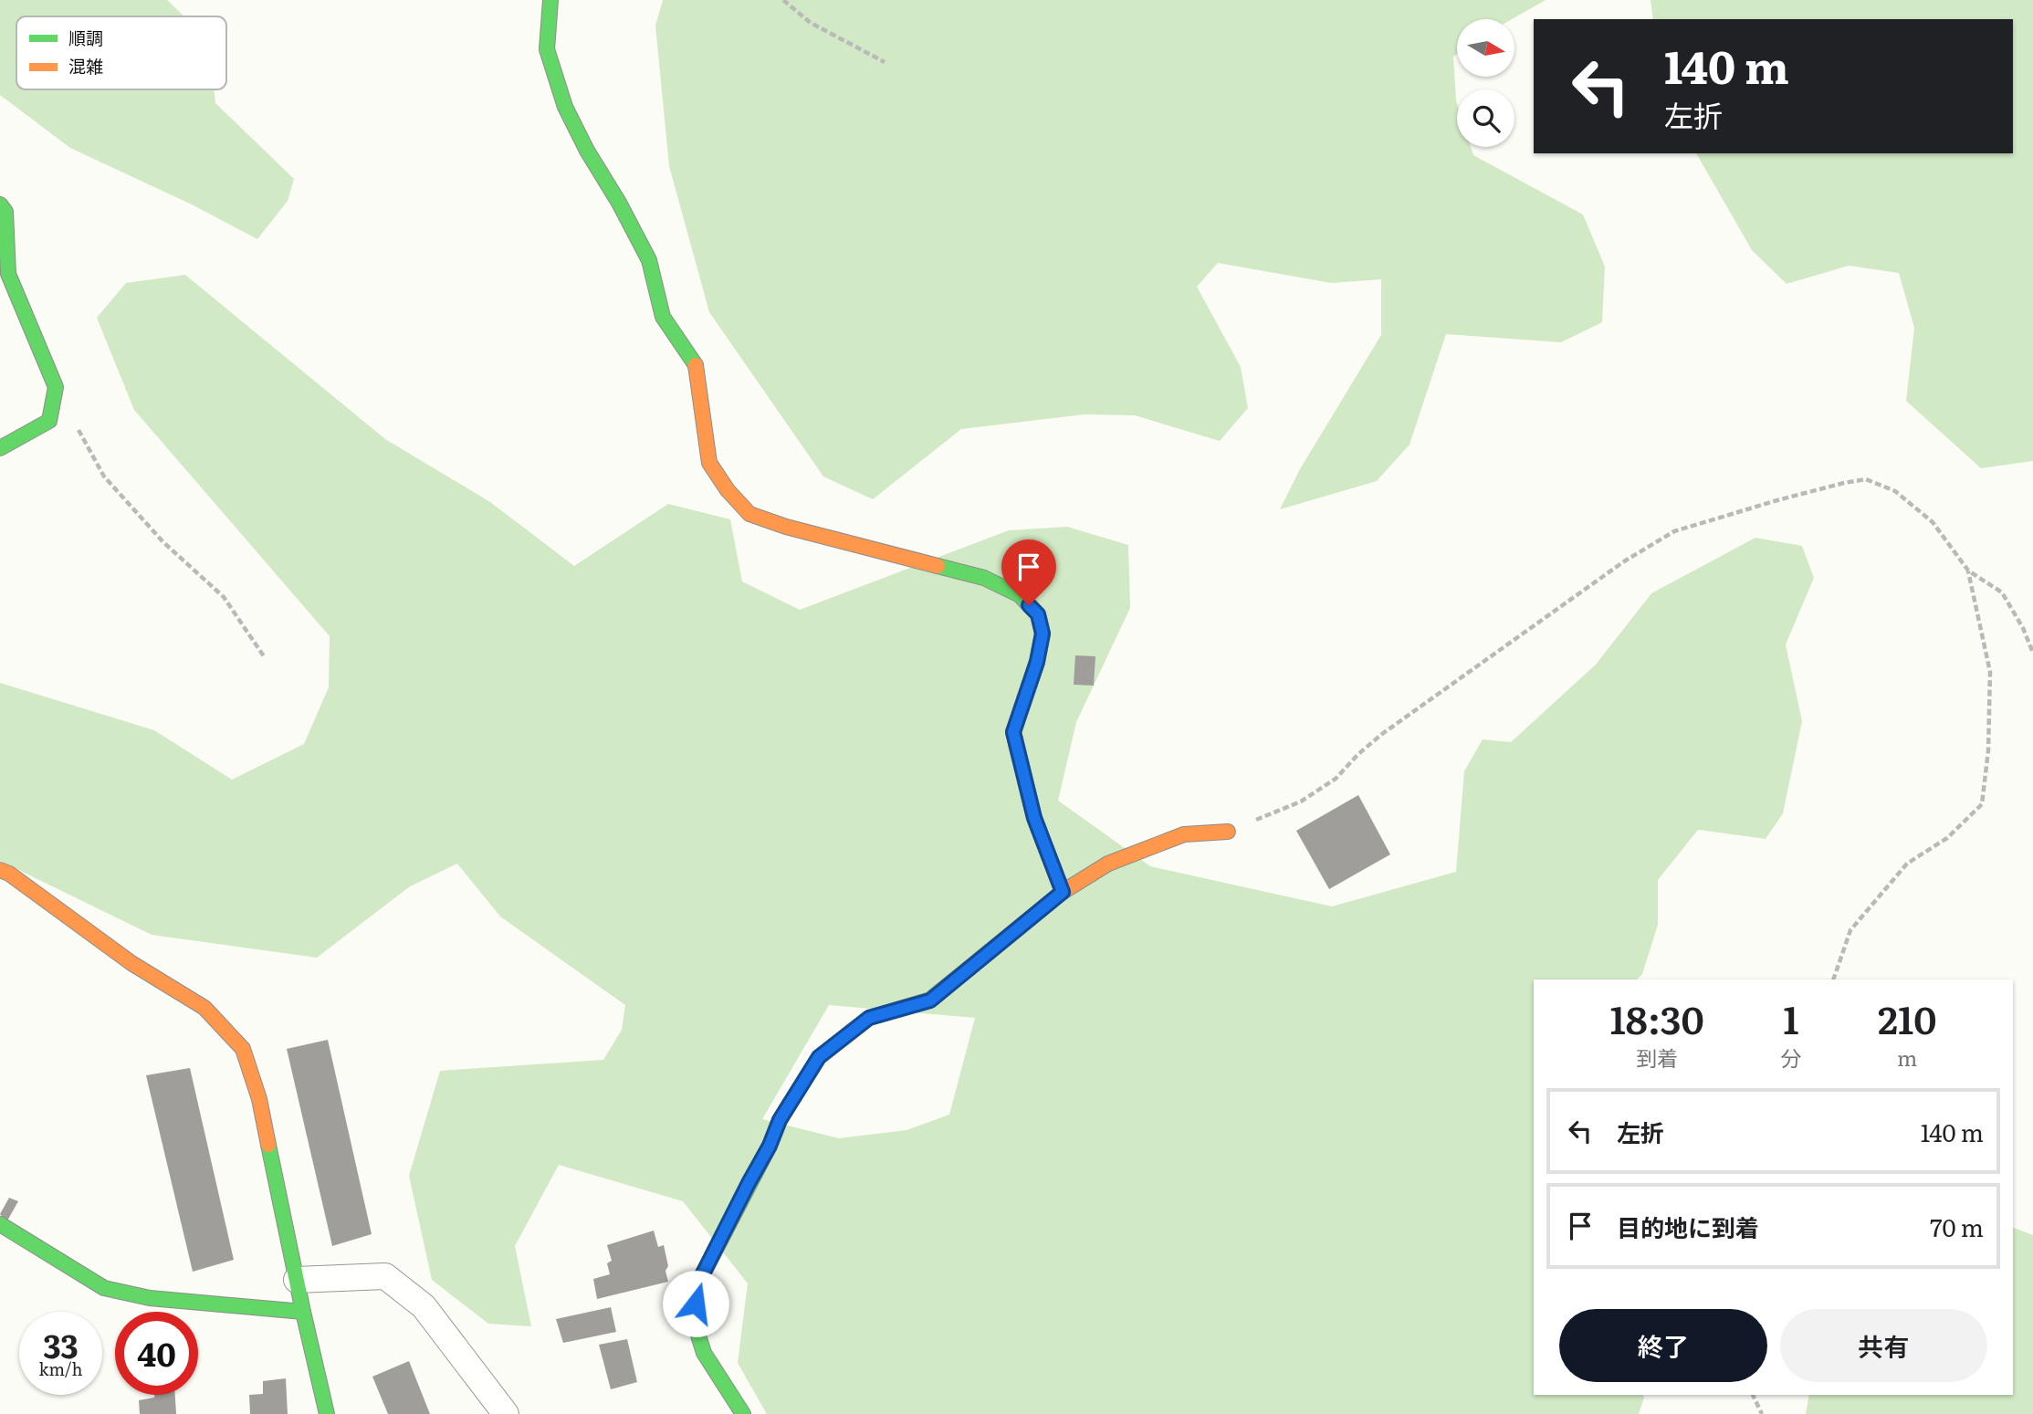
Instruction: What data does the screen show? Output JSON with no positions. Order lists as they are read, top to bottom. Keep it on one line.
{"legend":["順調","混雑"],"north":"right","page":{"turn":["140 m","左折"],"eta":["18:30","到着","1","分","210","m"],"list":[{"name":"左折","value":"140 m"},{"name":"目的地に到着","value":"70 m"}],"buttons":["終了","共有"],"speed":"33 km/h","limit":"40"}}
